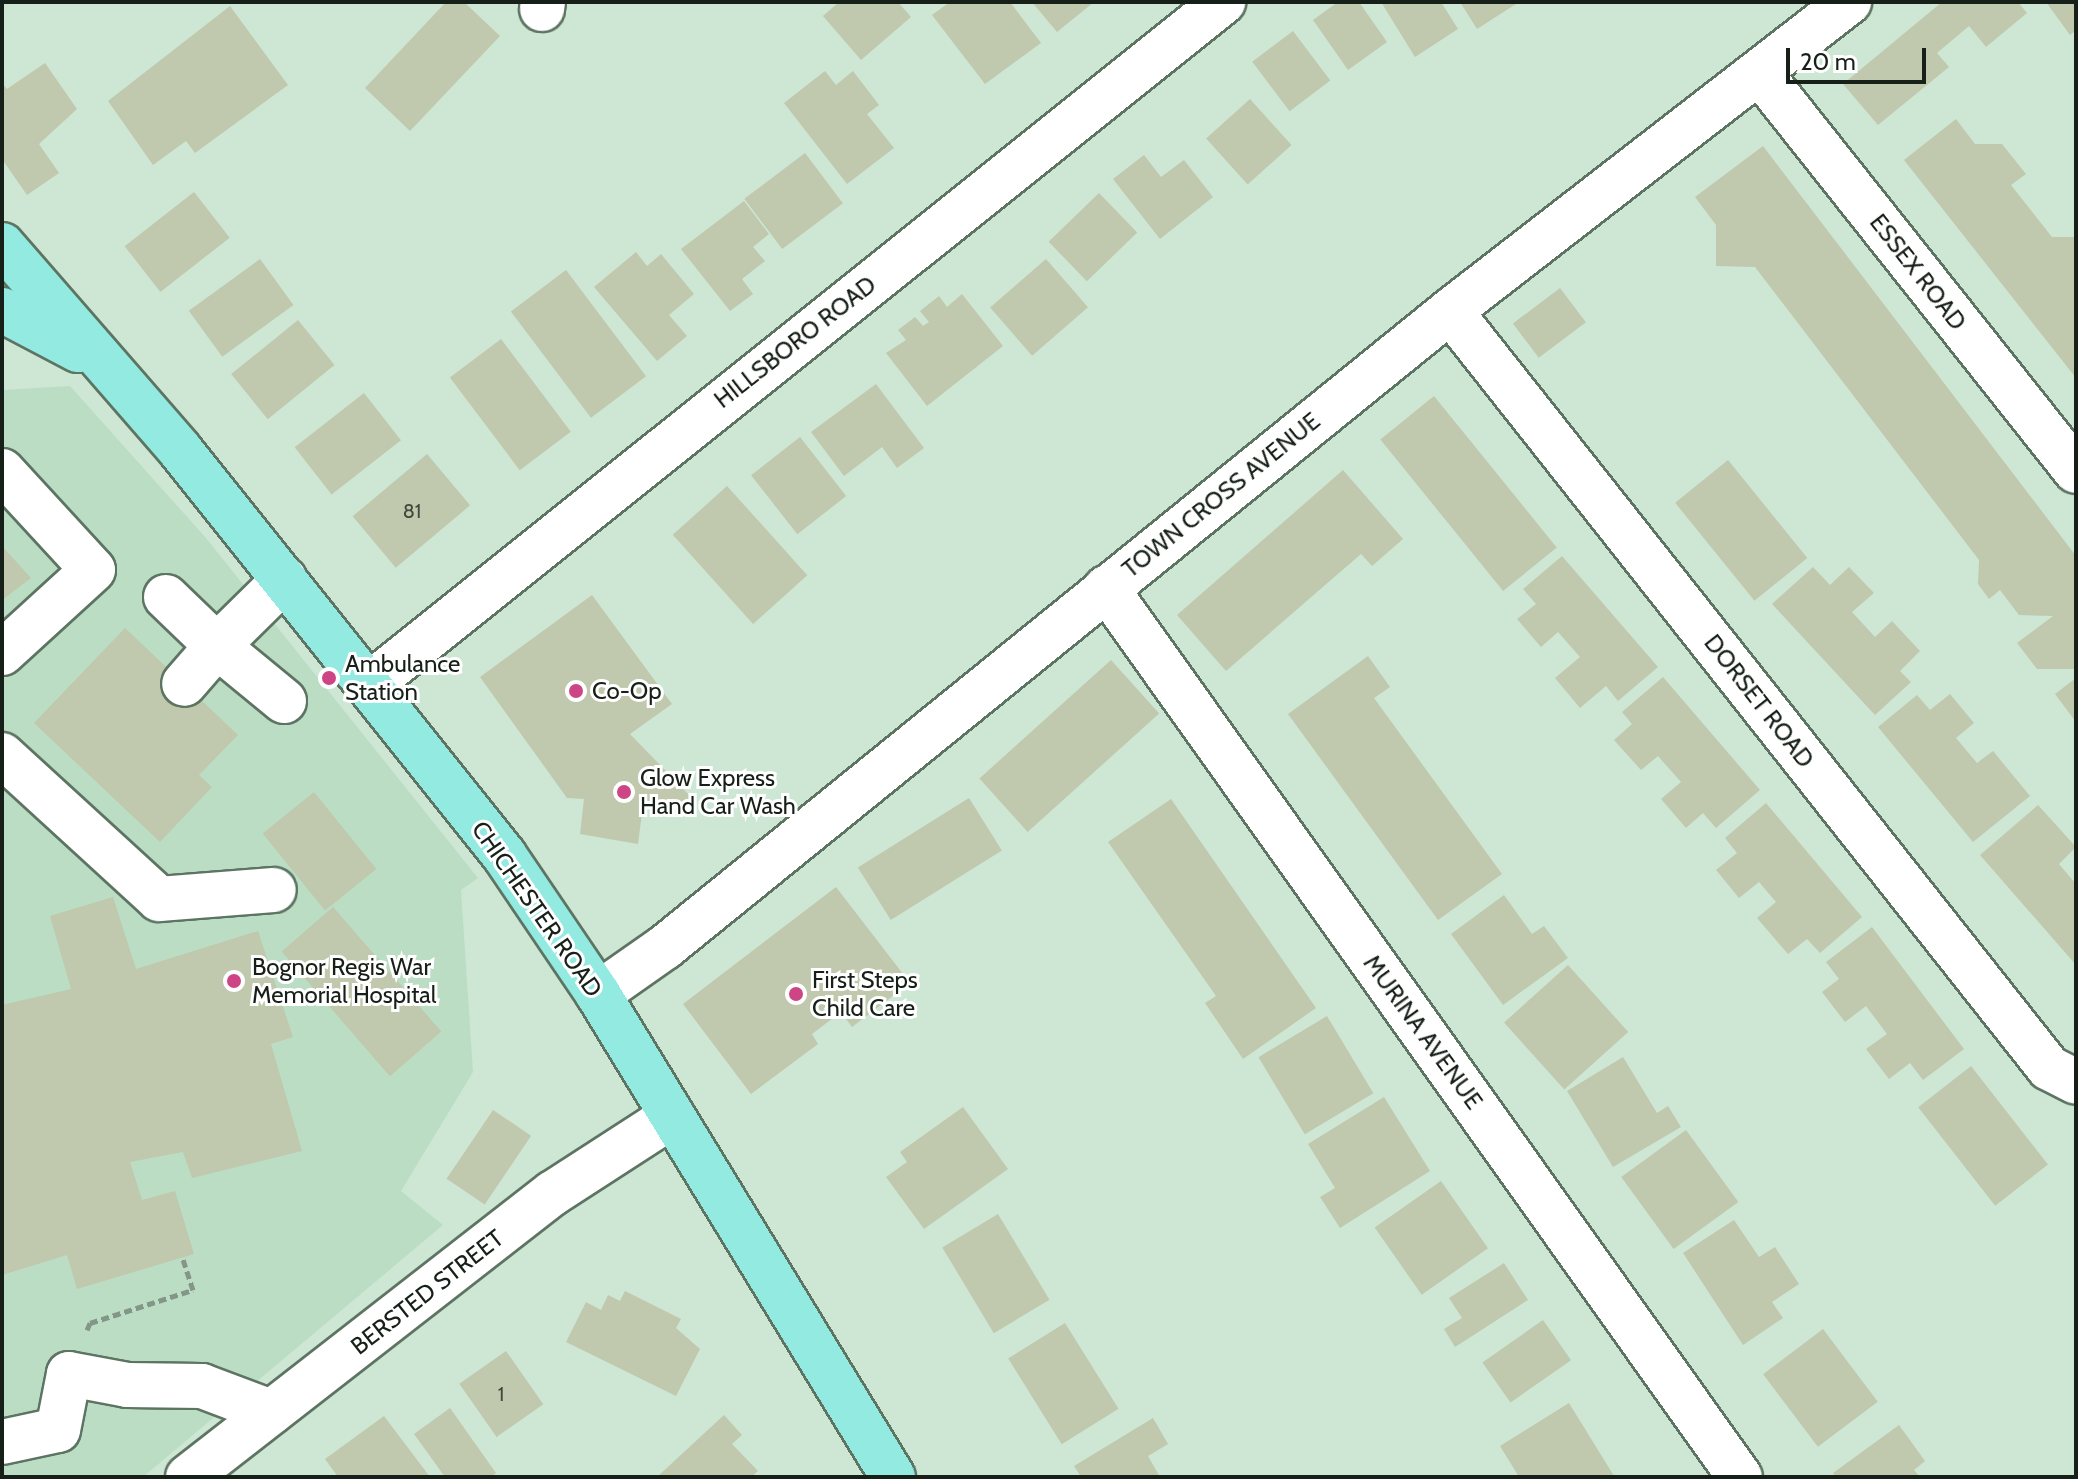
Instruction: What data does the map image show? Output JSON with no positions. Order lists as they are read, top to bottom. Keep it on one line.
{"streets":{"main road":["CHICHESTER ROAD"],"street":["ESSEX ROAD","HILLSBORO ROAD","TOWN CROSS AVENUE","DORSET ROAD","MURINA AVENUE","BERSTED STREET"]},"crossings":[["ESSEX ROAD","TOWN CROSS AVENUE"],["HILLSBORO ROAD","CHICHESTER ROAD"],["TOWN CROSS AVENUE","DORSET ROAD"],["TOWN CROSS AVENUE","CHICHESTER ROAD"],["TOWN CROSS AVENUE","MURINA AVENUE"],["CHICHESTER ROAD","BERSTED STREET"]],"places":["Ambulance Station","Co-Op","Glow Express Hand Car Wash","Bognor Regis War Memorial Hospital","First Steps Child Care"],"house_numbers":["81","1"],"scale_bar":"20 m"}
